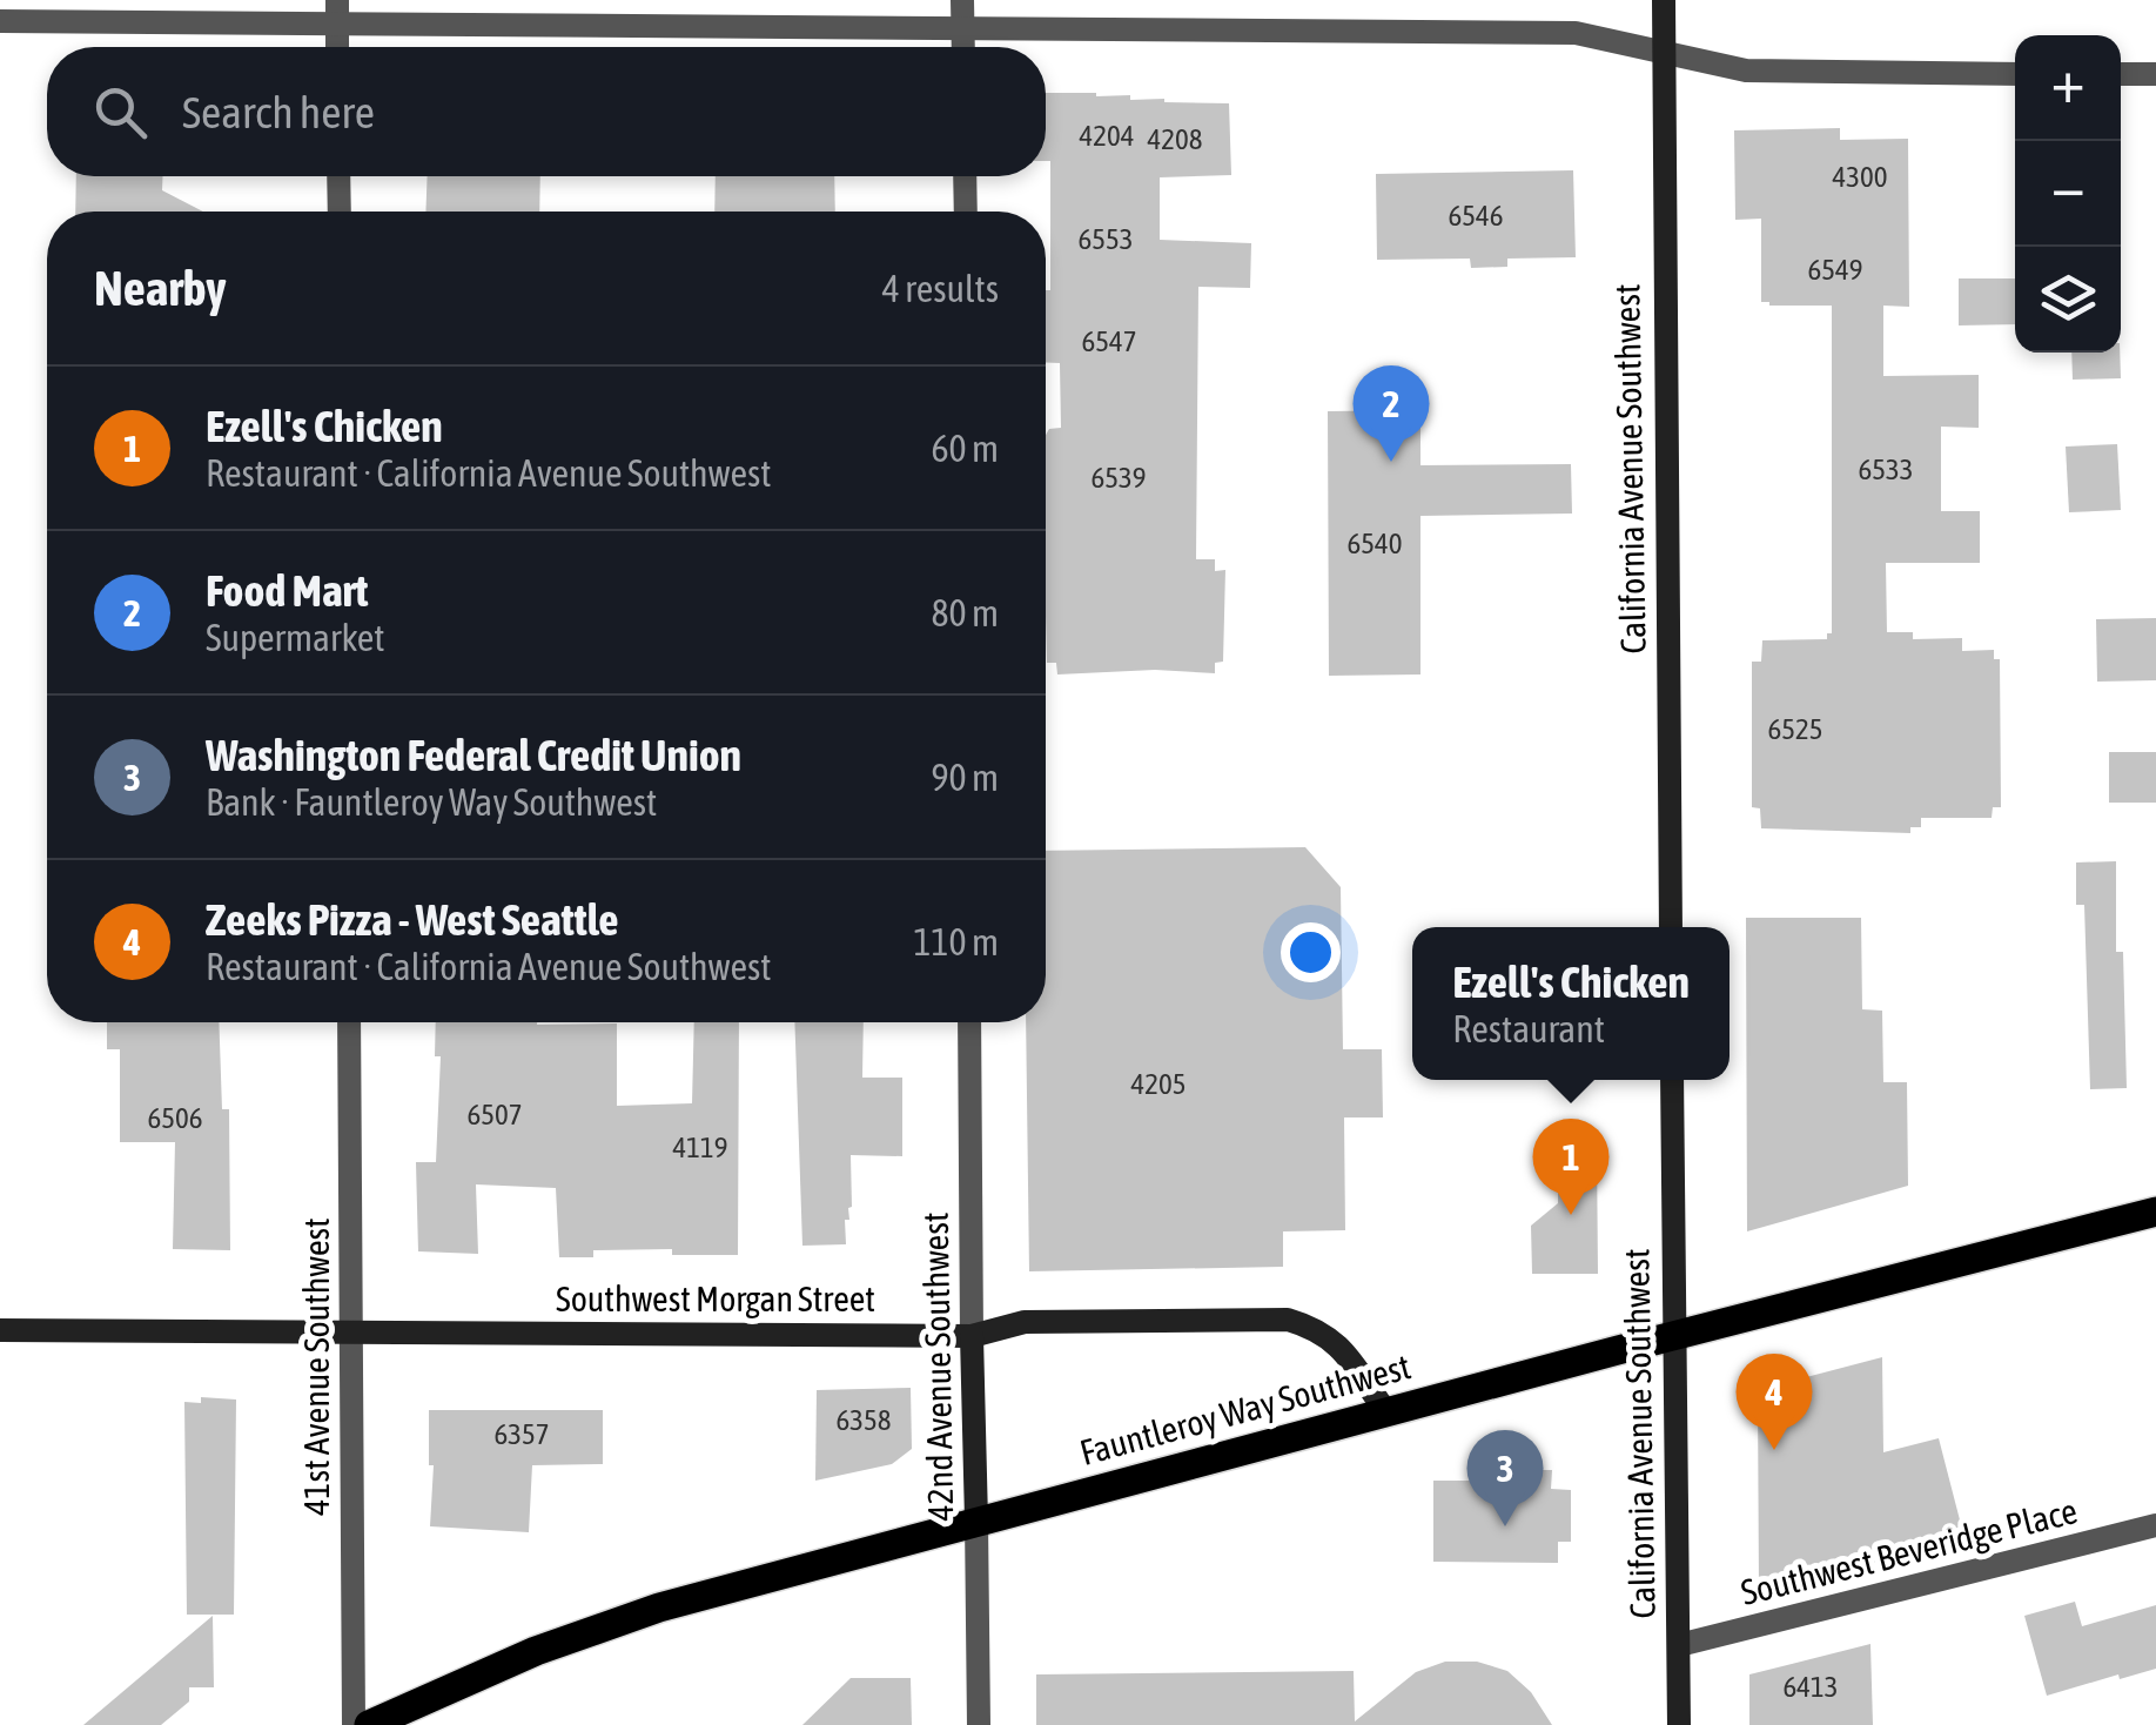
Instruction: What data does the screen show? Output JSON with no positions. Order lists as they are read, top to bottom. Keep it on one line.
{"streets":{"main road":["Fauntleroy Way Southwest"],"street":["California Avenue Southwest","Southwest Morgan Street","41st Avenue Southwest","42nd Avenue Southwest","Southwest Beveridge Place"]},"crossings":[["California Avenue Southwest","Fauntleroy Way Southwest"],["California Avenue Southwest","Southwest Beveridge Place"],["Southwest Morgan Street","41st Avenue Southwest"],["Southwest Morgan Street","42nd Avenue Southwest"],["Southwest Morgan Street","Fauntleroy Way Southwest"],["42nd Avenue Southwest","Fauntleroy Way Southwest"]],"house_numbers":["4204","4208","4300","6546","6553","6549","6547","6533","6539","6540","6525","4205","6507","6506","4119","6358","6357","6413"],"page":{"map_buttons":["+","−"],"search":"Search here","heading":["Nearby","4 results"],"list":[{"mark":"1","name":"Ezell's Chicken","note":"Restaurant · California Avenue Southwest","value":"60 m"},{"mark":"2","name":"Food Mart","note":"Supermarket","value":"80 m"},{"mark":"3","name":"Washington Federal Credit Union","note":"Bank · Fauntleroy Way Southwest","value":"90 m"},{"mark":"4","name":"Zeeks Pizza - West Seattle","note":"Restaurant · California Avenue Southwest","value":"110 m"}],"pins":["2","1","4","3"],"popup":["Ezell's Chicken","Restaurant"]}}
